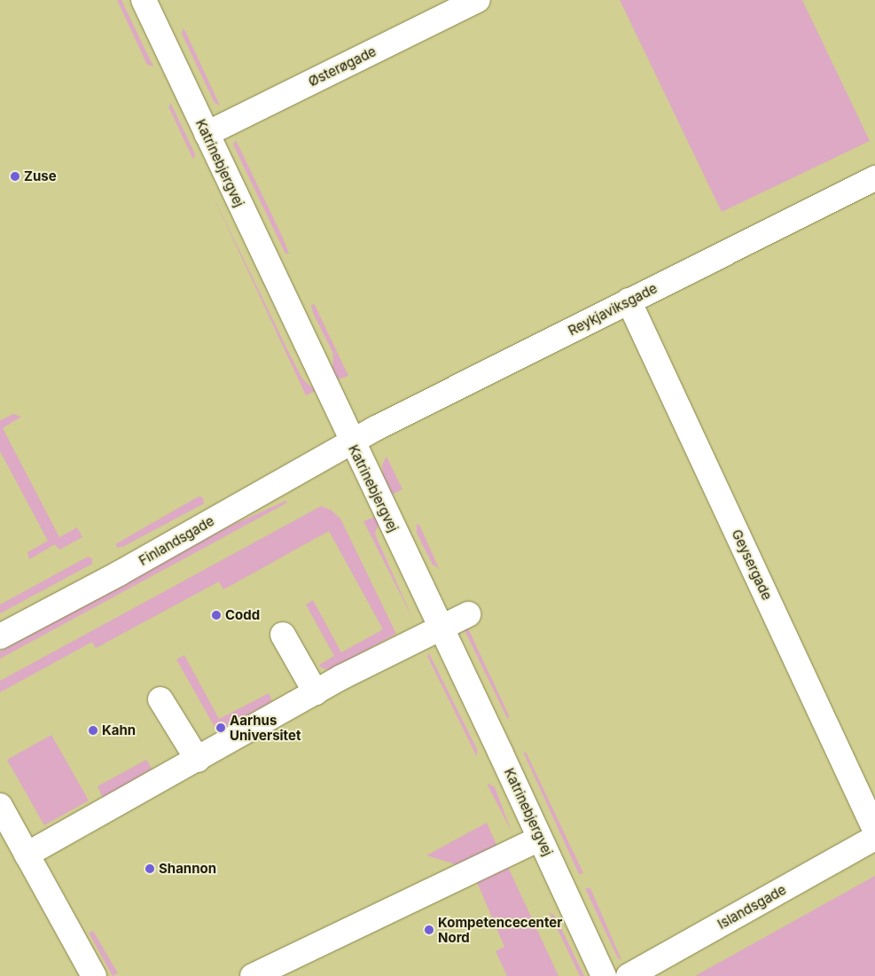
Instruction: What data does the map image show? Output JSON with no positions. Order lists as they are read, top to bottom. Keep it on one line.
{"streets":{"street":["Østerøgade","Katrinebjergvej","Reykjaviksgade","Finlandsgade","Geysergade","Islandsgade"]},"crossings":[["Østerøgade","Katrinebjergvej"],["Katrinebjergvej","Reykjaviksgade"],["Katrinebjergvej","Finlandsgade"],["Reykjaviksgade","Finlandsgade"],["Reykjaviksgade","Geysergade"]],"places":["Zuse","Codd","Aarhus Universitet","Kahn","Shannon","Kompetencecenter Nord"]}
